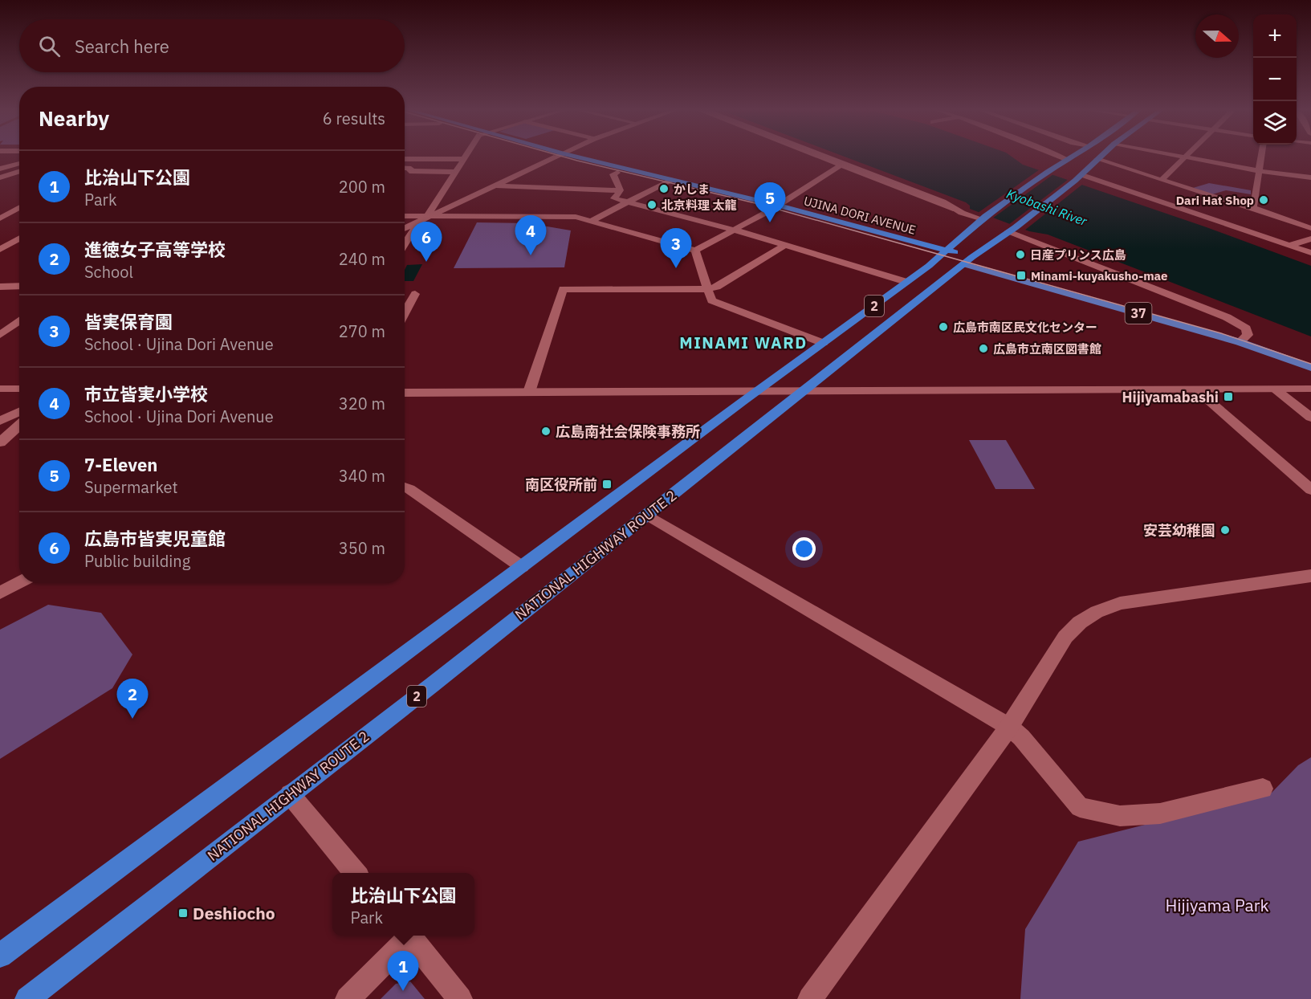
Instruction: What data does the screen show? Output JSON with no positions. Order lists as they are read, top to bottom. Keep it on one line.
{"streets":{"highway":["UJINA DORI AVENUE","2","NATIONAL HIGHWAY ROUTE 2"],"main road":["37"]},"crossings":[["UJINA DORI AVENUE","37"],["UJINA DORI AVENUE","NATIONAL HIGHWAY ROUTE 2"],["37","NATIONAL HIGHWAY ROUTE 2"]],"districts":["MINAMI WARD"],"water":["Kyobashi River"],"parks":["Hijiyama Park"],"places":{"other":["かしま","Dari Hat Shop","北京料理 太龍","日産プリンス広島","広島市南区民文化センター","広島市立南区図書館","広島南社会保険事務所","安芸幼稚園"],"transit":["Minami-kuyakusho-mae","Hijiyamabashi","南区役所前","Deshiocho"]},"north":"right","page":{"map_buttons":["+","−"],"search":"Search here","heading":["Nearby","6 results"],"list":[{"mark":"1","name":"比治山下公園","note":"Park","value":"200 m"},{"mark":"2","name":"進徳女子高等学校","note":"School","value":"240 m"},{"mark":"3","name":"皆実保育園","note":"School · Ujina Dori Avenue","value":"270 m"},{"mark":"4","name":"市立皆実小学校","note":"School · Ujina Dori Avenue","value":"320 m"},{"mark":"5","name":"7-Eleven","note":"Supermarket","value":"340 m"},{"mark":"6","name":"広島市皆実児童館","note":"Public building","value":"350 m"}],"pins":["5","4","6","3","2","1"],"popup":["比治山下公園","Park"]}}
